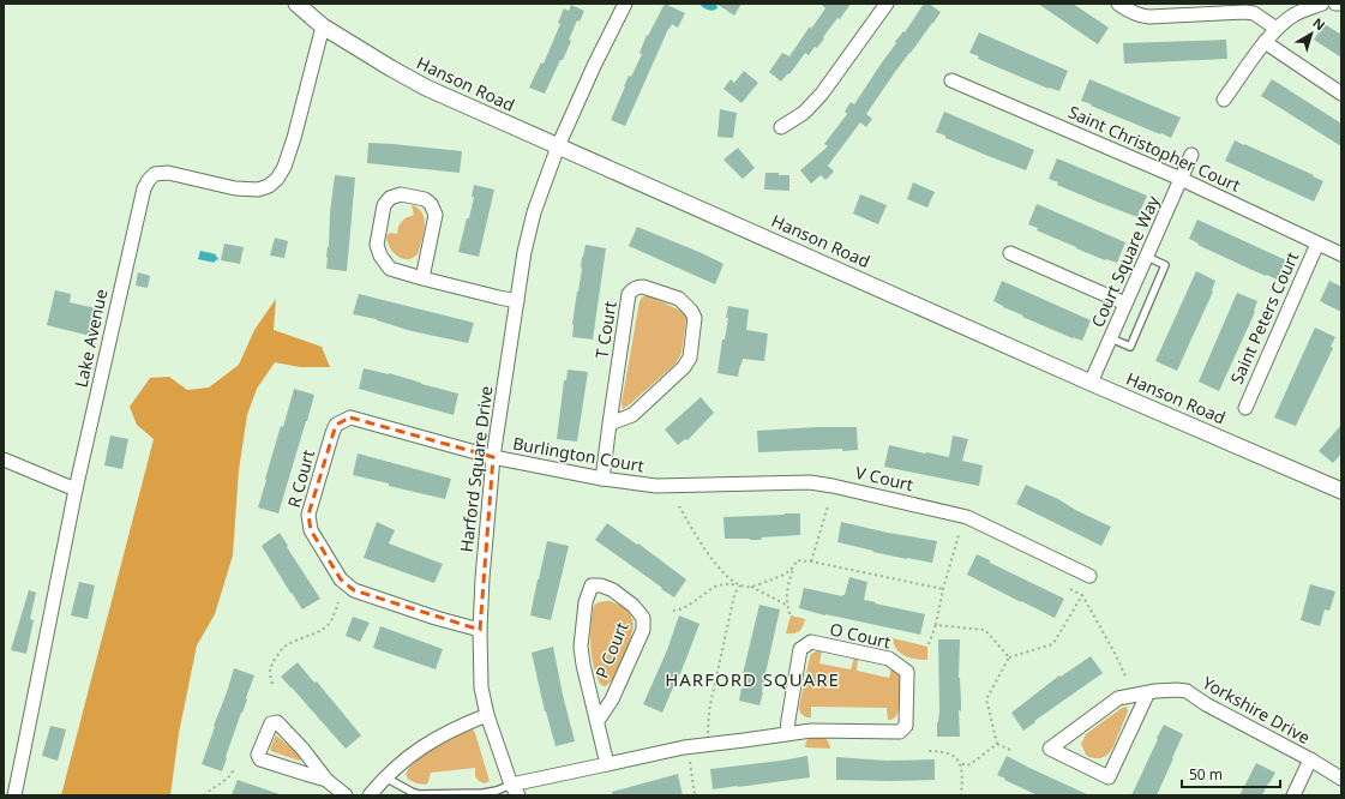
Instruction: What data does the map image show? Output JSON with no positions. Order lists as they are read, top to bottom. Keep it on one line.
{"streets":{"street":["Hanson Road","Saint Christopher Court","Court Square Way","Saint Peters Court","T Court","Lake Avenue","Burlington Court","Harford Square Drive","R Court","V Court","O Court","P Court","Yorkshire Drive"]},"crossings":[["Hanson Road","Court Square Way"],["Hanson Road","Lake Avenue"],["Hanson Road","Harford Square Drive"],["Saint Christopher Court","Court Square Way"],["Saint Christopher Court","Saint Peters Court"],["T Court","Burlington Court"],["Burlington Court","Harford Square Drive"],["Burlington Court","R Court"],["Burlington Court","V Court"],["Harford Square Drive","R Court"],["Harford Square Drive","O Court"],["O Court","P Court"]],"districts":["HARFORD SQUARE"],"scale_bar":"50 m","north":"top right"}
